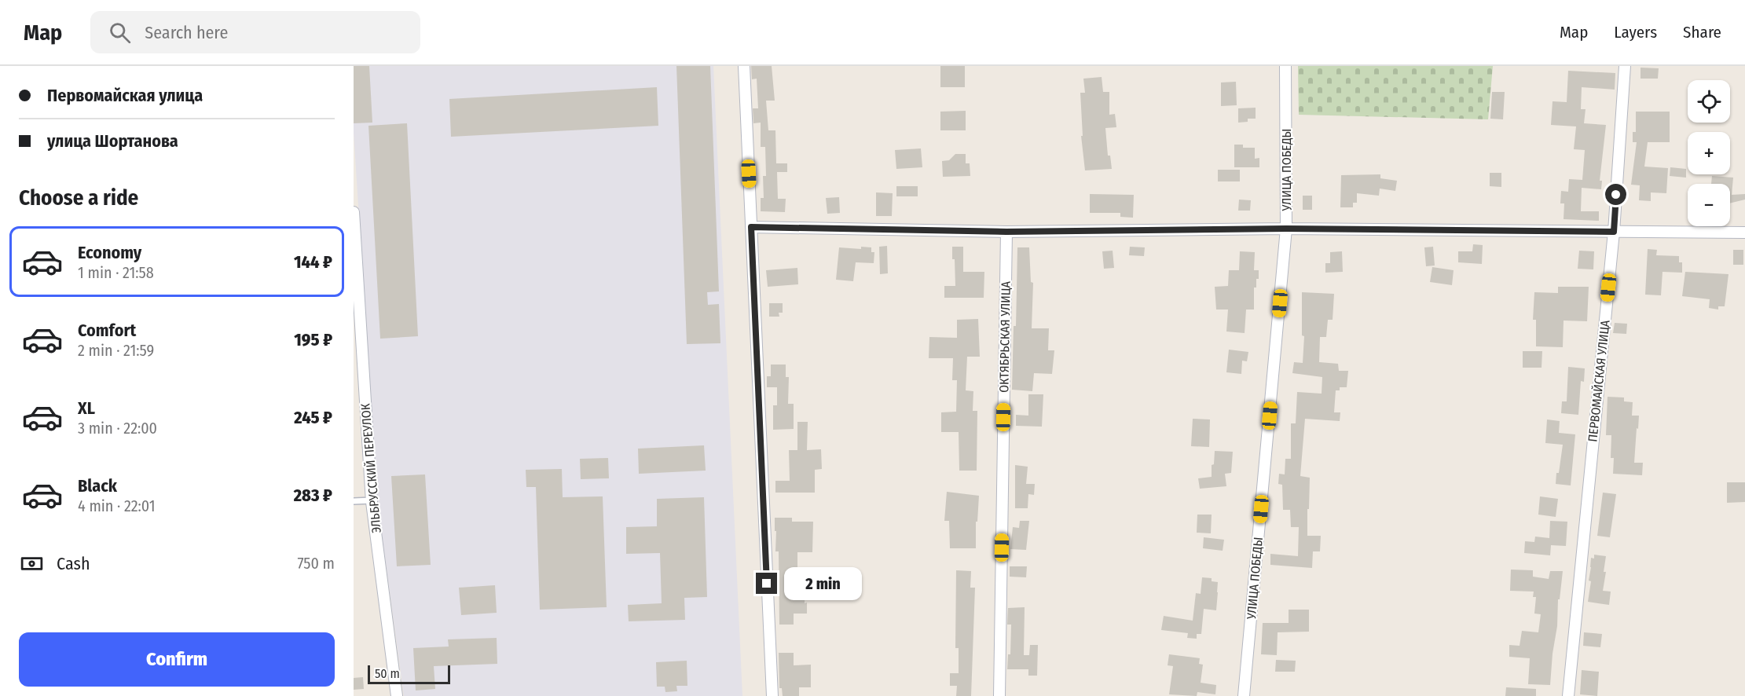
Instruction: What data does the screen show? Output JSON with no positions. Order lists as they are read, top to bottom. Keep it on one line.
{"streets":{"street":["УЛИЦА ПОБЕДЫ","ОКТЯБРЬСКАЯ УЛИЦА","ПЕРВОМАЙСКАЯ УЛИЦА","ЭЛЬБРУССКИЙ ПЕРЕУЛОК"]},"scale_bar":"50 m","page":{"header":"Map","search":"Search here","nav":["Map","Layers","Share"],"banner":["Первомайская улица","улица Шортанова"],"map_buttons":["+","−"],"heading":"Choose a ride","list":[{"name":"Economy","note":"1 min · 21:58","value":"144 ₽"},{"name":"Comfort","note":"2 min · 21:59","value":"195 ₽"},{"name":"XL","note":"3 min · 22:00","value":"245 ₽"},{"name":"Black","note":"4 min · 22:01","value":"283 ₽"}],"pay":["Cash","750 m"],"bubble":"2 min","buttons":"Confirm","scale":"50 m"}}
